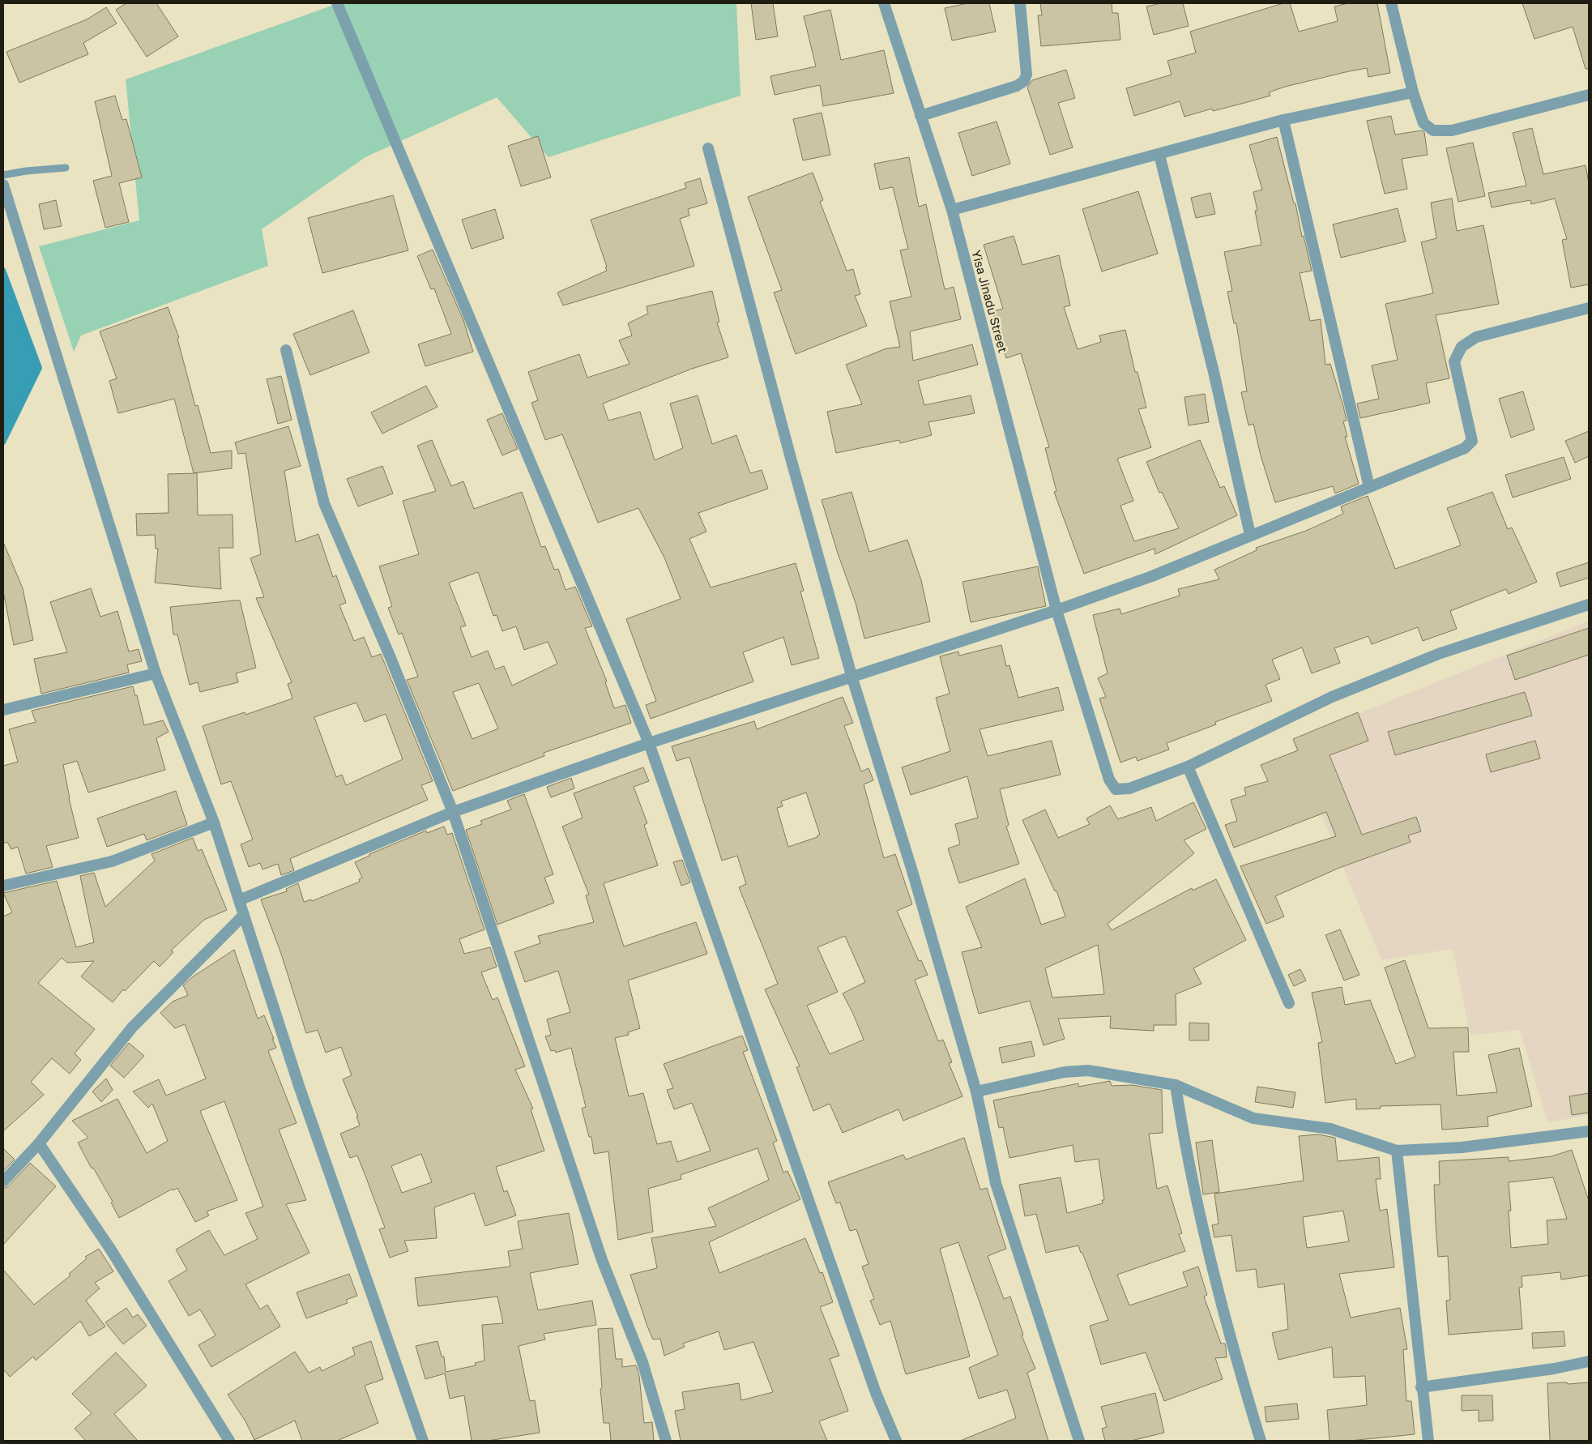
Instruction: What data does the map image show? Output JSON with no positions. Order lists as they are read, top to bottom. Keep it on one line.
{"streets":{"street":["Yisa Jinadu Street"]}}
